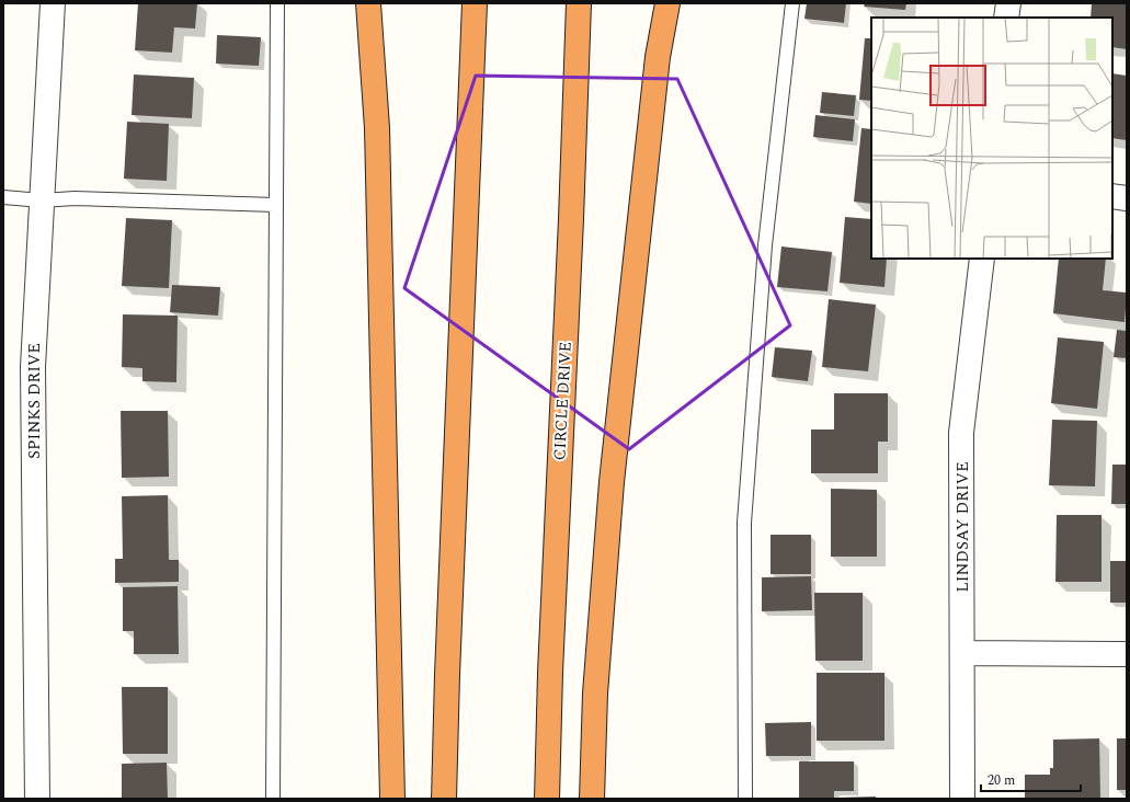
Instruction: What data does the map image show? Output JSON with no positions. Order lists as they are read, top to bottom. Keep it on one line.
{"streets":{"highway":["CIRCLE DRIVE"],"street":["SPINKS DRIVE","LINDSAY DRIVE"]},"scale_bar":"20 m"}
